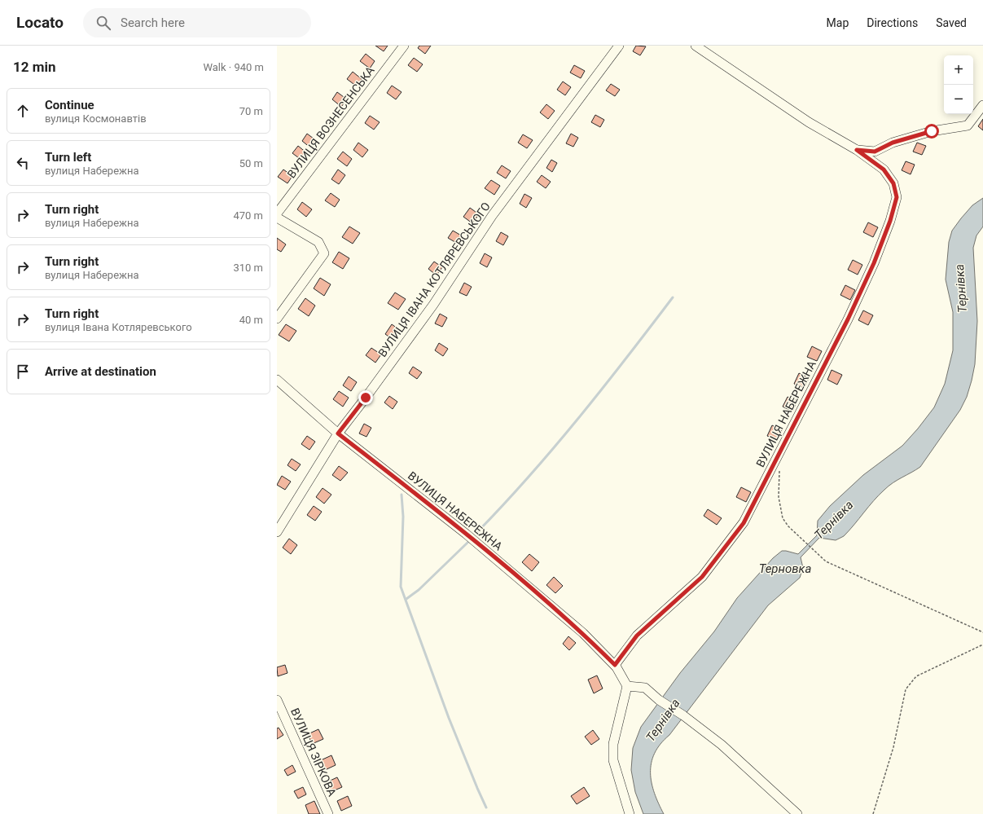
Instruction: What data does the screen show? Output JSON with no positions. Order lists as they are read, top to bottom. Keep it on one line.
{"streets":{"street":["ВУЛИЦЯ ВОЗНЕСЕНСЬКА","ВУЛИЦЯ ІВАНА КОТЛЯРЕВСЬКОГО","ВУЛИЦЯ НАБЕРЕЖНА","ВУЛИЦЯ ЗІРКОВА"]},"crossings":[["ВУЛИЦЯ ІВАНА КОТЛЯРЕВСЬКОГО","ВУЛИЦЯ НАБЕРЕЖНА"]],"water":["Тернівка","Терновка"],"page":{"header":"Locato","search":"Search here","nav":["Map","Directions","Saved"],"heading":["12 min","Walk · 940 m"],"map_buttons":["+","−"],"list":[["Continue","вулиця Космонавтів","70 m"],["Turn left","вулиця Набережна","50 m"],["Turn right","вулиця Набережна","470 m"],["Turn right","вулиця Набережна","310 m"],["Turn right","вулиця Івана Котляревського","40 m"],"Arrive at destination"]}}
